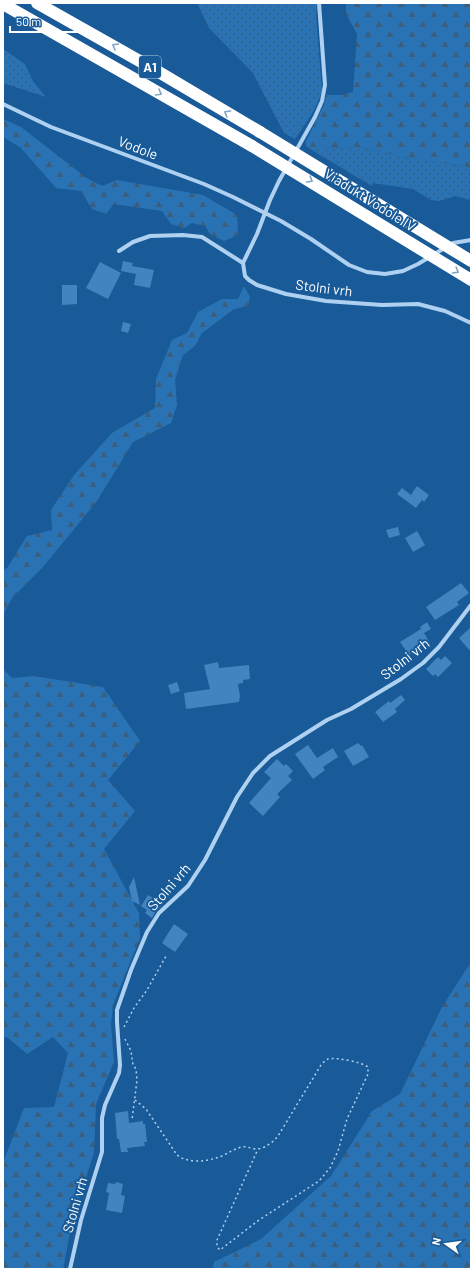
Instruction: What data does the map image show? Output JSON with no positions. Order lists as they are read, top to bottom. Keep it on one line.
{"streets":{"highway":["A1","Viadukt Vodole IV"],"street":["Vodole","Stolni vrh"]},"scale_bar":"50 m","north":"left"}
